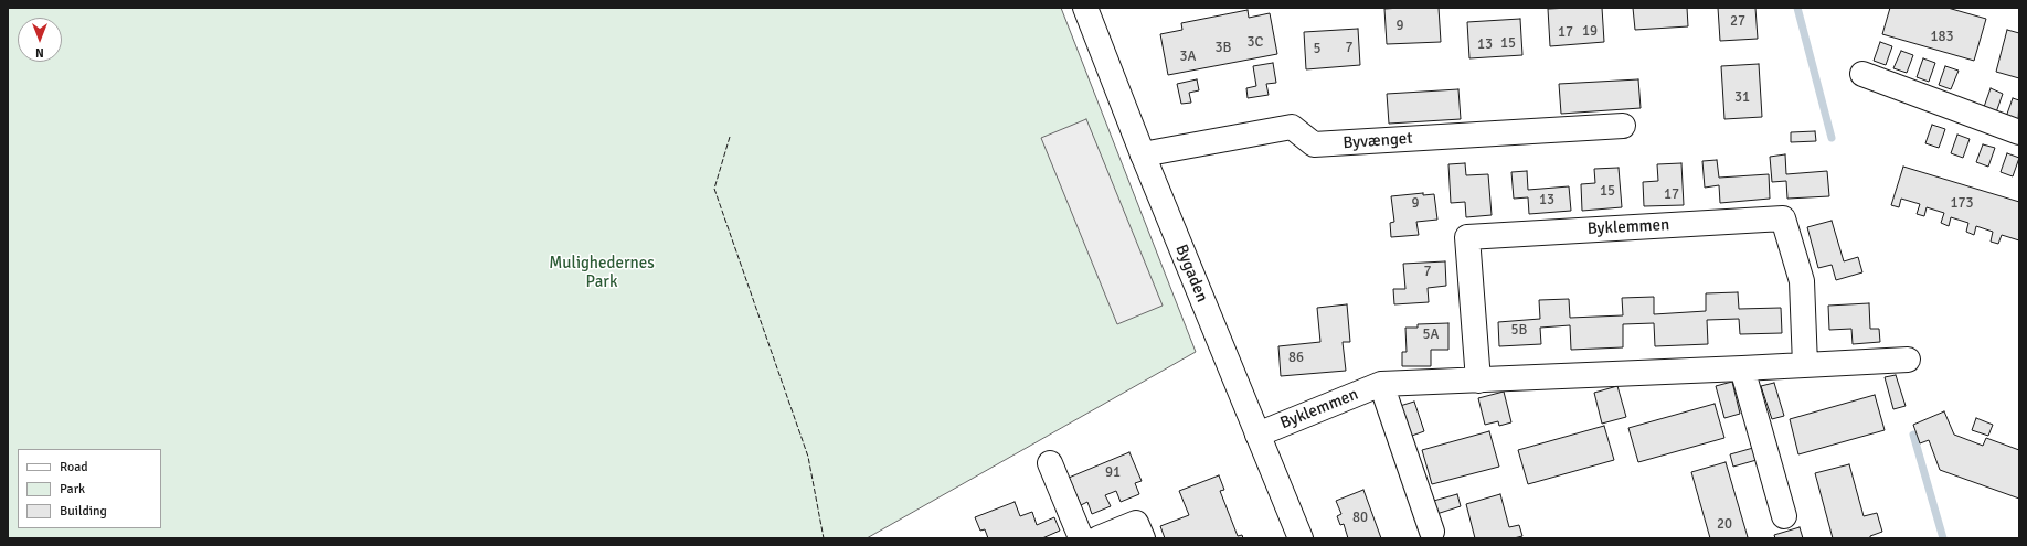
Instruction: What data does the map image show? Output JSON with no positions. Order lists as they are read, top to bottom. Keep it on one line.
{"streets":{"street":["Byvænget","Byklemmen","Bygaden"]},"crossings":[["Byvænget","Bygaden"],["Byklemmen","Bygaden"]],"parks":["Mulighedernes Park"],"house_numbers":["27","9","19","17","183","3C","15","13","3B","7","5","3A","31","15","17","13","9","173","7","5B","5A","86","91","80","20"],"legend":["Road","Park","Building"],"north":"bottom"}
